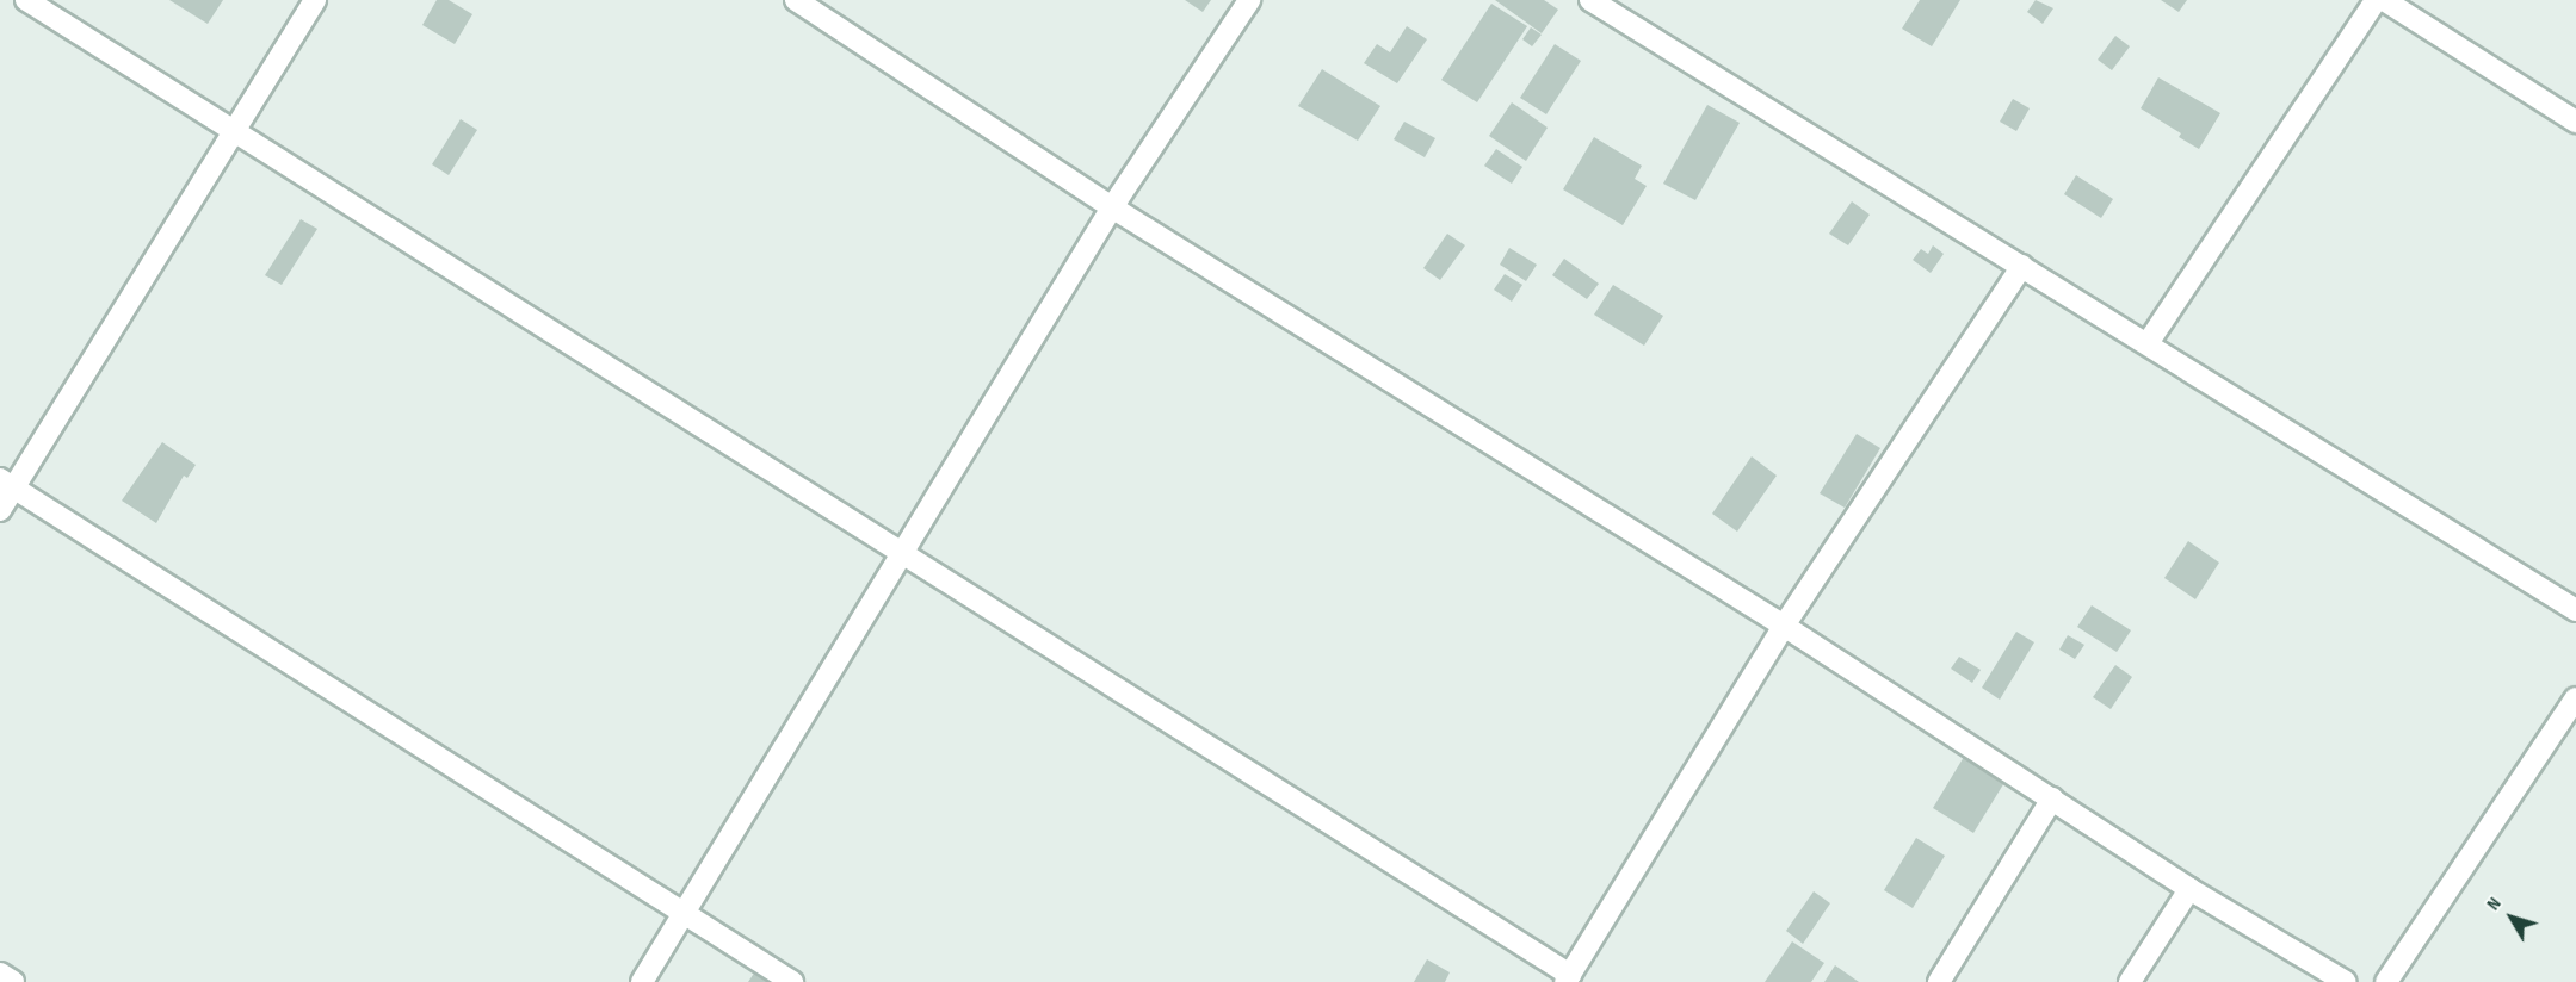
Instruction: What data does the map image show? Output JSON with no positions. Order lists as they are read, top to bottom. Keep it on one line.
{"north":"top left"}
